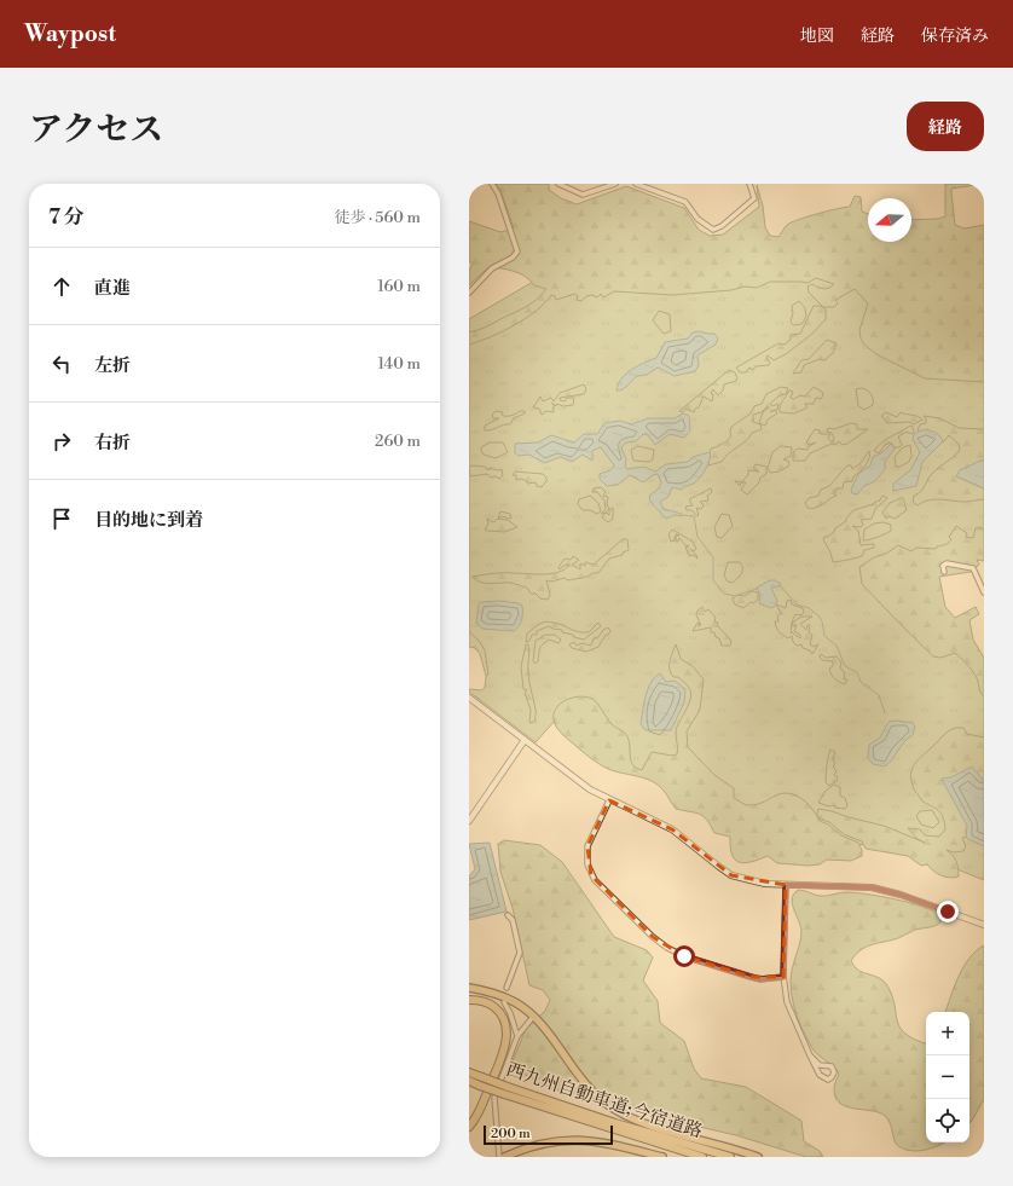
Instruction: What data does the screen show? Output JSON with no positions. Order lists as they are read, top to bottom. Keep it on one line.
{"streets":{"highway":["西九州自動車道;今宿道路"]},"scale_bar":"200 m","north":"left","page":{"header":"Waypost","nav":["地図","経路","保存済み"],"title":"アクセス","buttons":"経路","heading":["7 分","徒歩 · 560 m"],"list":[["直進","160 m"],["左折","140 m"],["右折","260 m"],"目的地に到着"],"map_buttons":["+","−"],"scale":"200 m"}}
